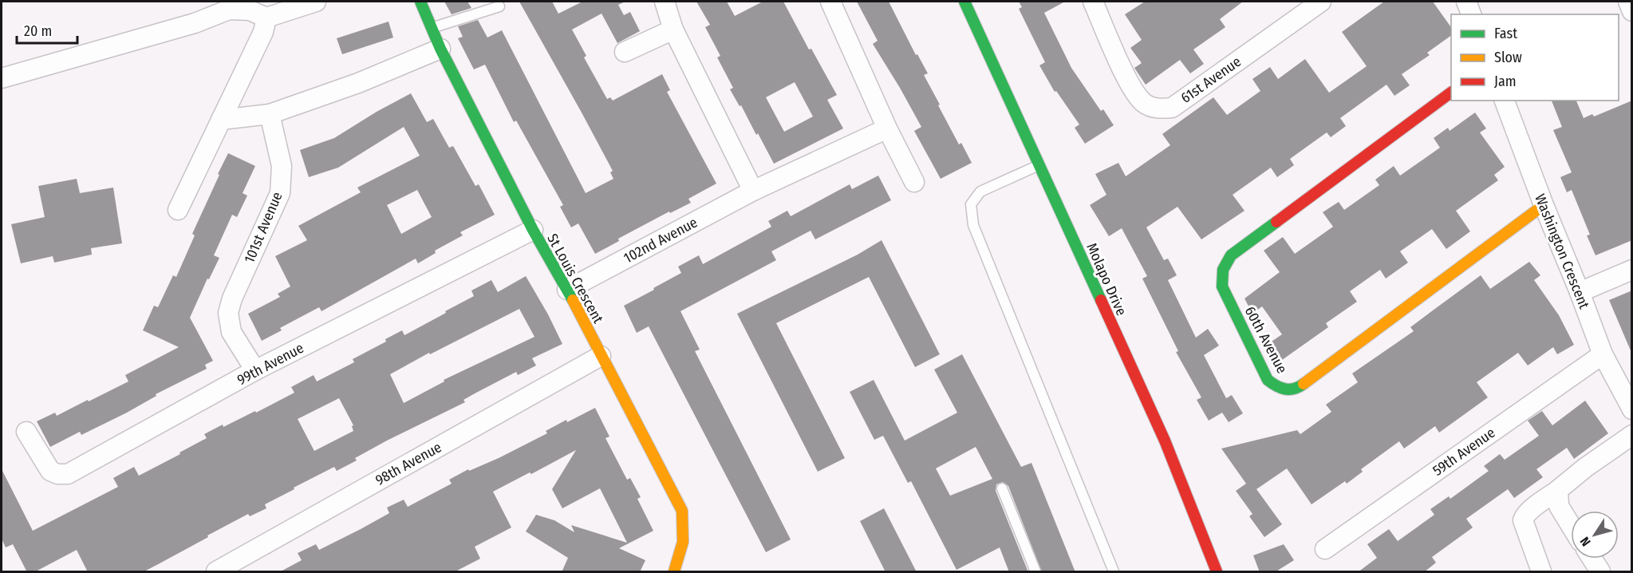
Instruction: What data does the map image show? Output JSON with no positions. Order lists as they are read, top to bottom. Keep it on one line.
{"streets":{"street":["61st Avenue","101st Avenue","102nd Avenue","Washington Crescent","St Louis Crescent","Molapo Drive","60th Avenue","99th Avenue","59th Avenue","98th Avenue"]},"crossings":[["101st Avenue","99th Avenue"],["102nd Avenue","St Louis Crescent"],["Washington Crescent","60th Avenue"],["Washington Crescent","59th Avenue"],["St Louis Crescent","99th Avenue"],["St Louis Crescent","98th Avenue"]],"legend":["Fast","Slow","Jam"],"scale_bar":"20 m","north":"bottom left"}
